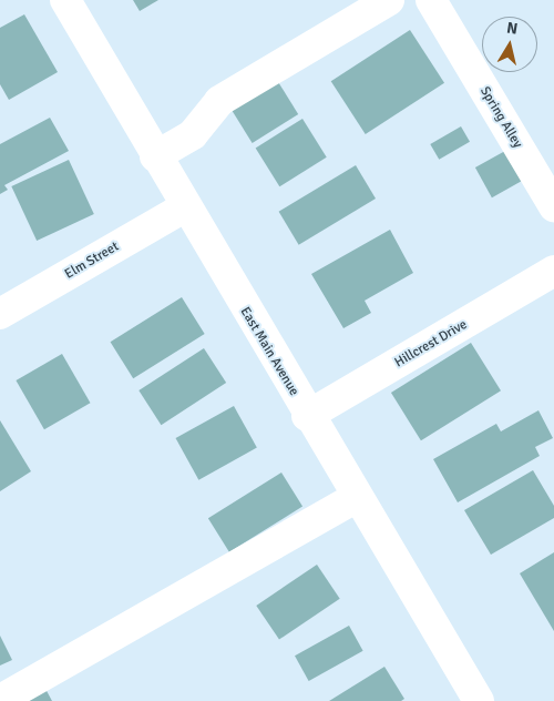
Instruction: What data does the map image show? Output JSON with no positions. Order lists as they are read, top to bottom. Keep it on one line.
{"streets":{"street":["Spring Alley","Elm Street","Hillcrest Drive","East Main Avenue"]},"crossings":[["Elm Street","East Main Avenue"],["Hillcrest Drive","East Main Avenue"]],"north":"top"}
